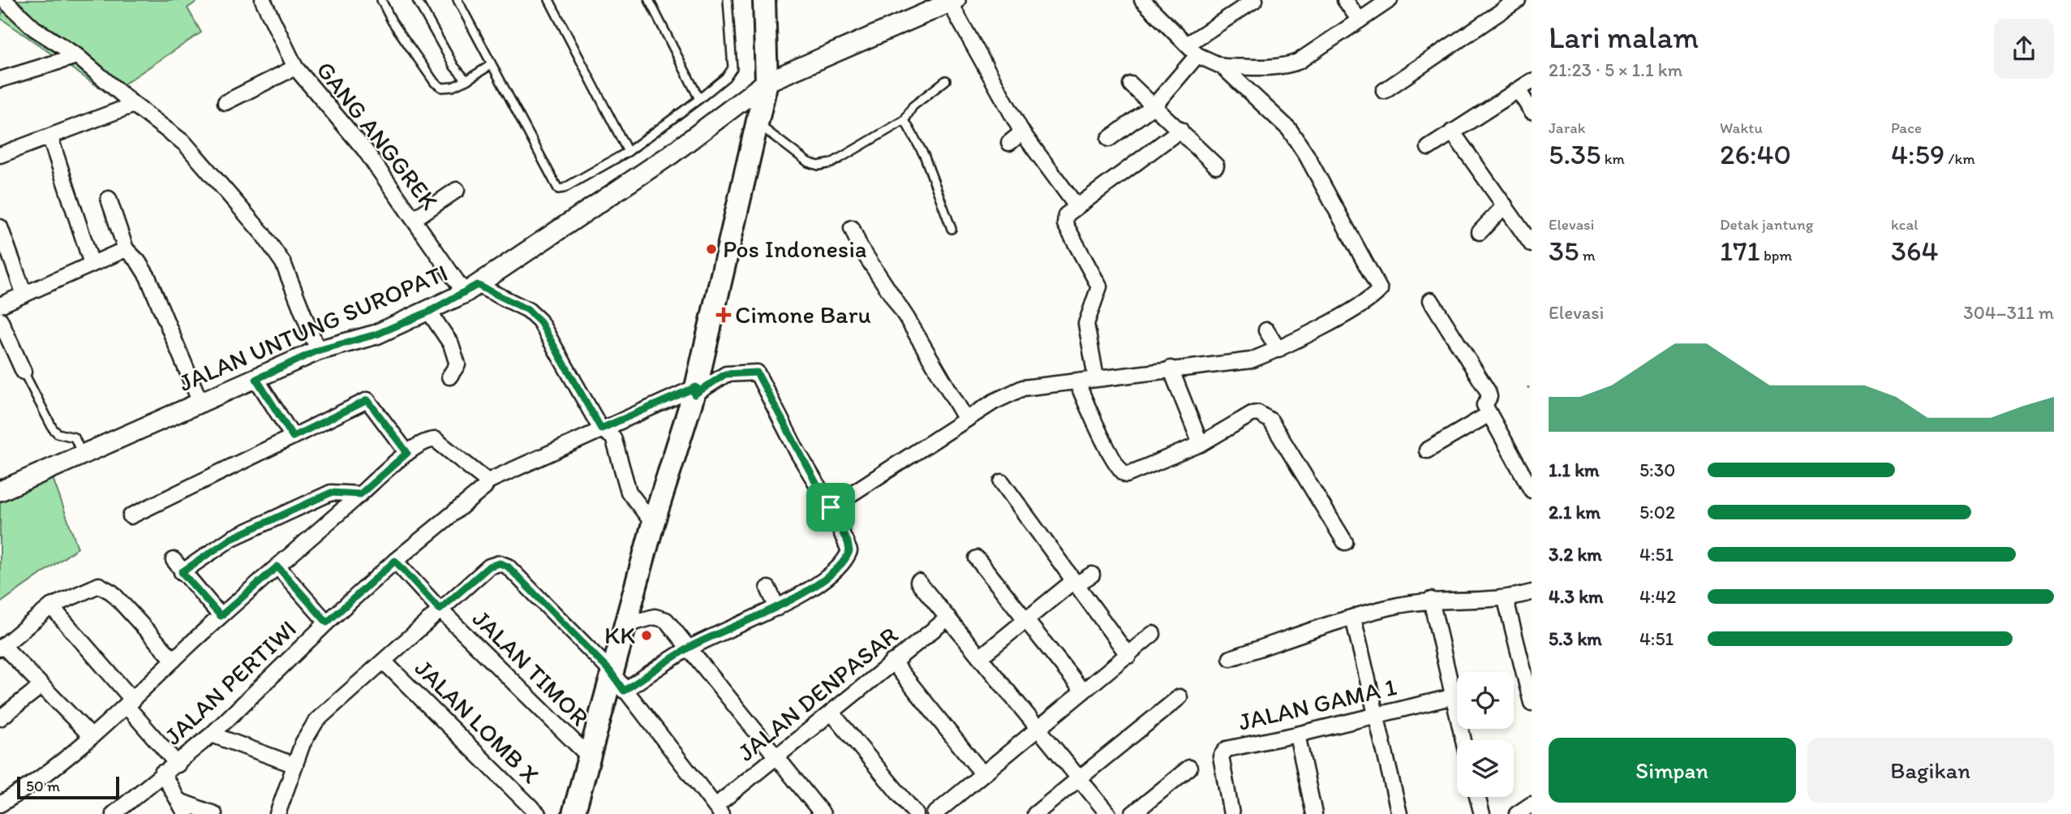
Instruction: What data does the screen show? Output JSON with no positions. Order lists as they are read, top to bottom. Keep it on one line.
{"streets":{"street":["GANG ANGGREK","JALAN UNTUNG SUROPATI","JALAN TIMOR","JALAN PERTIWI","JALAN DENPASAR","JALAN GAMA 1","JALAN LOMB X"]},"crossings":[["GANG ANGGREK","JALAN UNTUNG SUROPATI"],["JALAN TIMOR","JALAN PERTIWI"]],"places":{"other":["Pos Indonesia","KK"],"health":["Cimone Baru"]},"scale_bar":"50 m","page":{"heading":["Lari malam","21:23 · 5 × 1.1 km"],"stats":[["Jarak","5.35 km"],["Waktu","26:40"],["Pace","4:59 /km"],["Elevasi","35 m"],["Detak jantung","171 bpm"],["kcal","364"]],"chart":["Elevasi","304–311 m"],"list":[{"name":"1.1 km","note":"5:30"},{"name":"2.1 km","note":"5:02"},{"name":"3.2 km","note":"4:51"},{"name":"4.3 km","note":"4:42"},{"name":"5.3 km","note":"4:51"}],"buttons":["Simpan","Bagikan"],"scale":"50 m"}}
